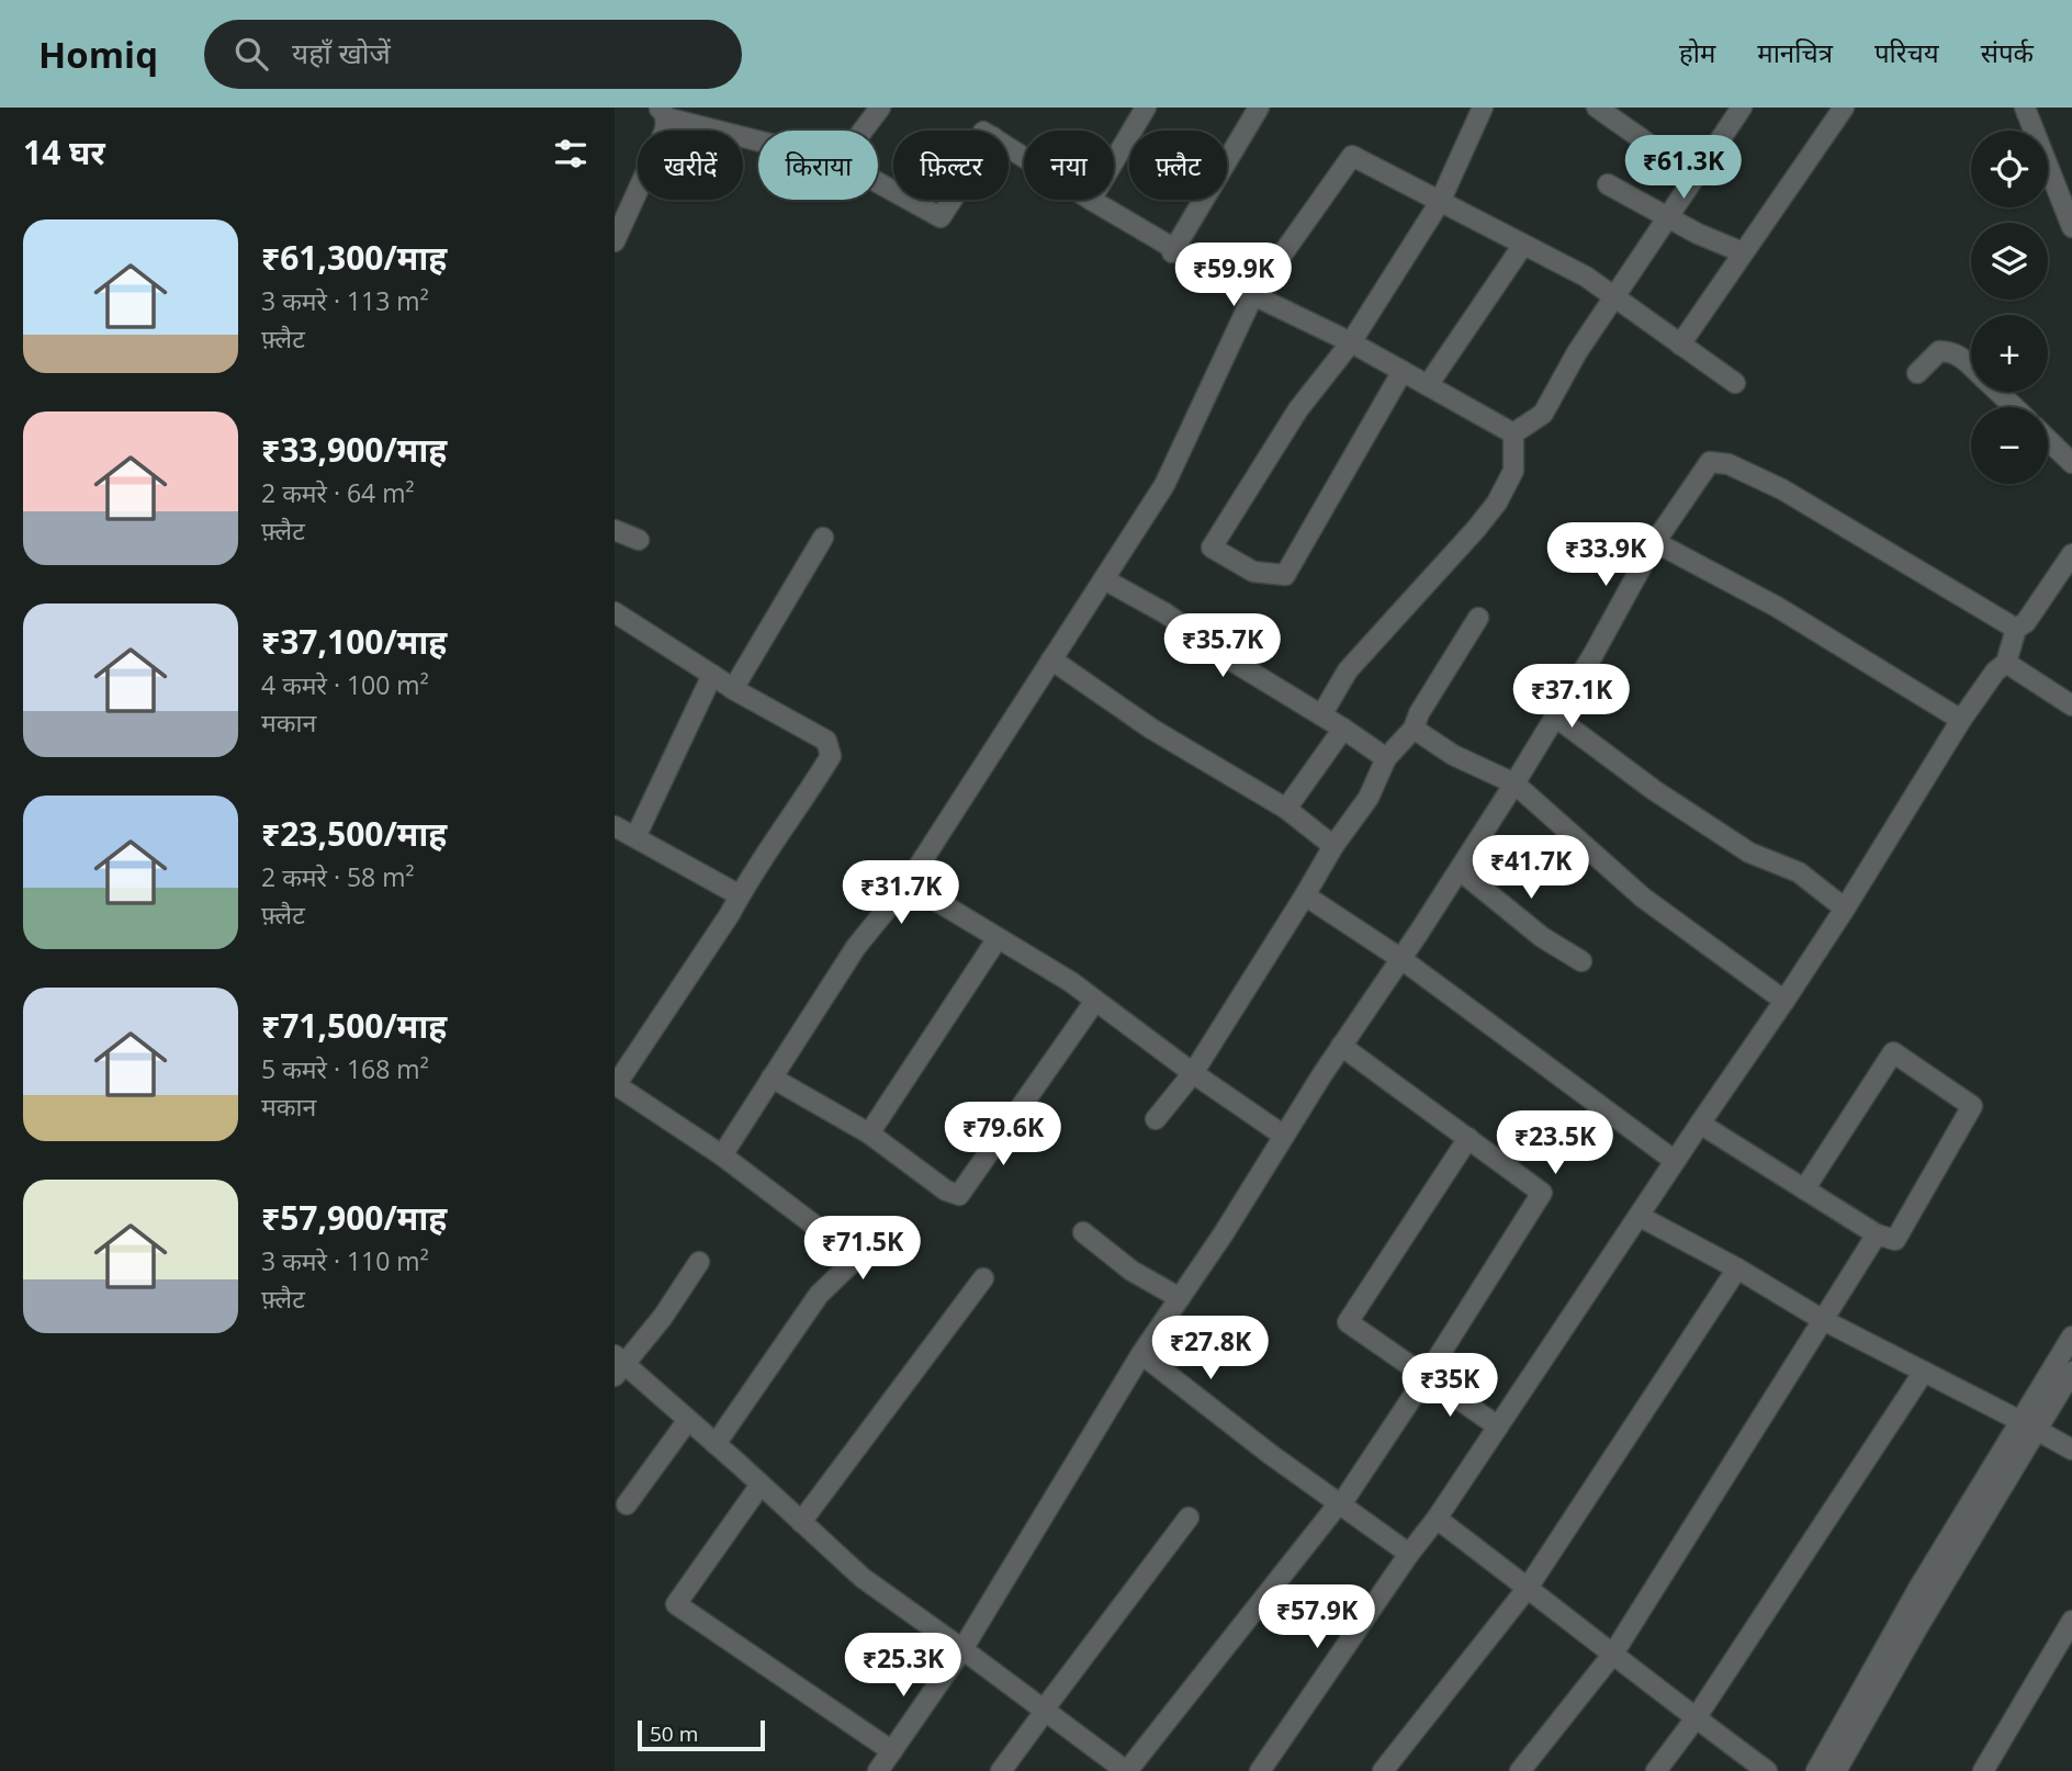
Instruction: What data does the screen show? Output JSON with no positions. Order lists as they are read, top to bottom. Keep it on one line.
{"scale_bar":"50 m","page":{"header":"Homiq","search":"यहाँ खोजें","nav":["होम","मानचित्र","परिचय","संपर्क"],"heading":"14 घर","map_buttons":["+","−"],"chip":["खरीदें","किराया","फ़िल्टर","नया","फ़्लैट"],"price":["₹61.3K","₹59.9K","₹33.9K","₹35.7K","₹37.1K","₹41.7K","₹31.7K","₹79.6K","₹23.5K","₹71.5K","₹27.8K","₹35K","₹57.9K","₹25.3K"],"list":[{"name":"₹61,300/माह","note":"3 कमरे · 113 m² · फ़्लैट"},{"name":"₹33,900/माह","note":"2 कमरे · 64 m² · फ़्लैट"},{"name":"₹37,100/माह","note":"4 कमरे · 100 m² · मकान"},{"name":"₹23,500/माह","note":"2 कमरे · 58 m² · फ़्लैट"},{"name":"₹71,500/माह","note":"5 कमरे · 168 m² · मकान"},{"name":"₹57,900/माह","note":"3 कमरे · 110 m² · फ़्लैट"}],"scale":"50 m"}}
